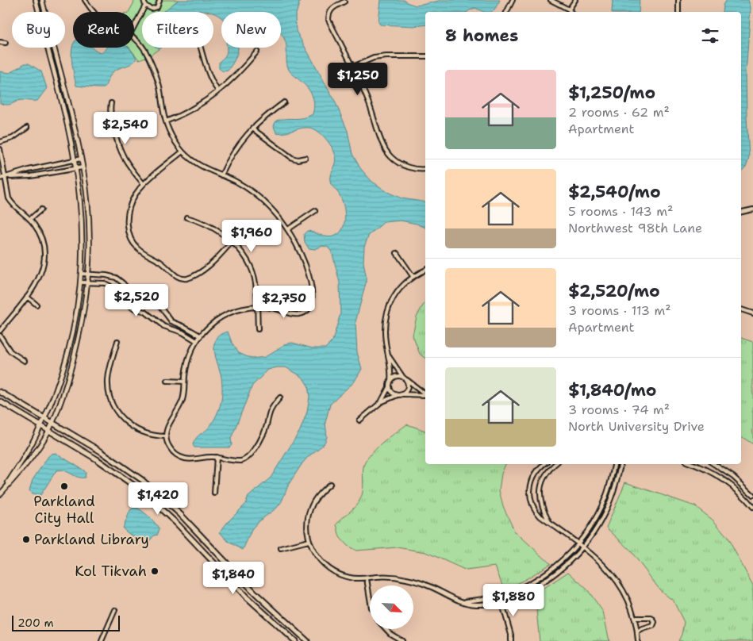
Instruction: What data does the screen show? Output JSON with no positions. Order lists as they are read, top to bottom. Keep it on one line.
{"places":["Parkland City Hall","Parkland Library","Kol Tikvah"],"scale_bar":"200 m","north":"bottom right","page":{"chip":["Buy","Rent","Filters","New"],"heading":"8 homes","list":[{"name":"$1,250/mo","note":"2 rooms · 62 m² · Apartment"},{"name":"$2,540/mo","note":"5 rooms · 143 m² · Northwest 98th Lane"},{"name":"$2,520/mo","note":"3 rooms · 113 m² · Apartment"},{"name":"$1,840/mo","note":"3 rooms · 74 m² · North University Drive"}],"price":["$1,250","$2,540","$1,960","$2,520","$2,750","$1,420","$1,840","$1,880"],"scale":"200 m"}}
